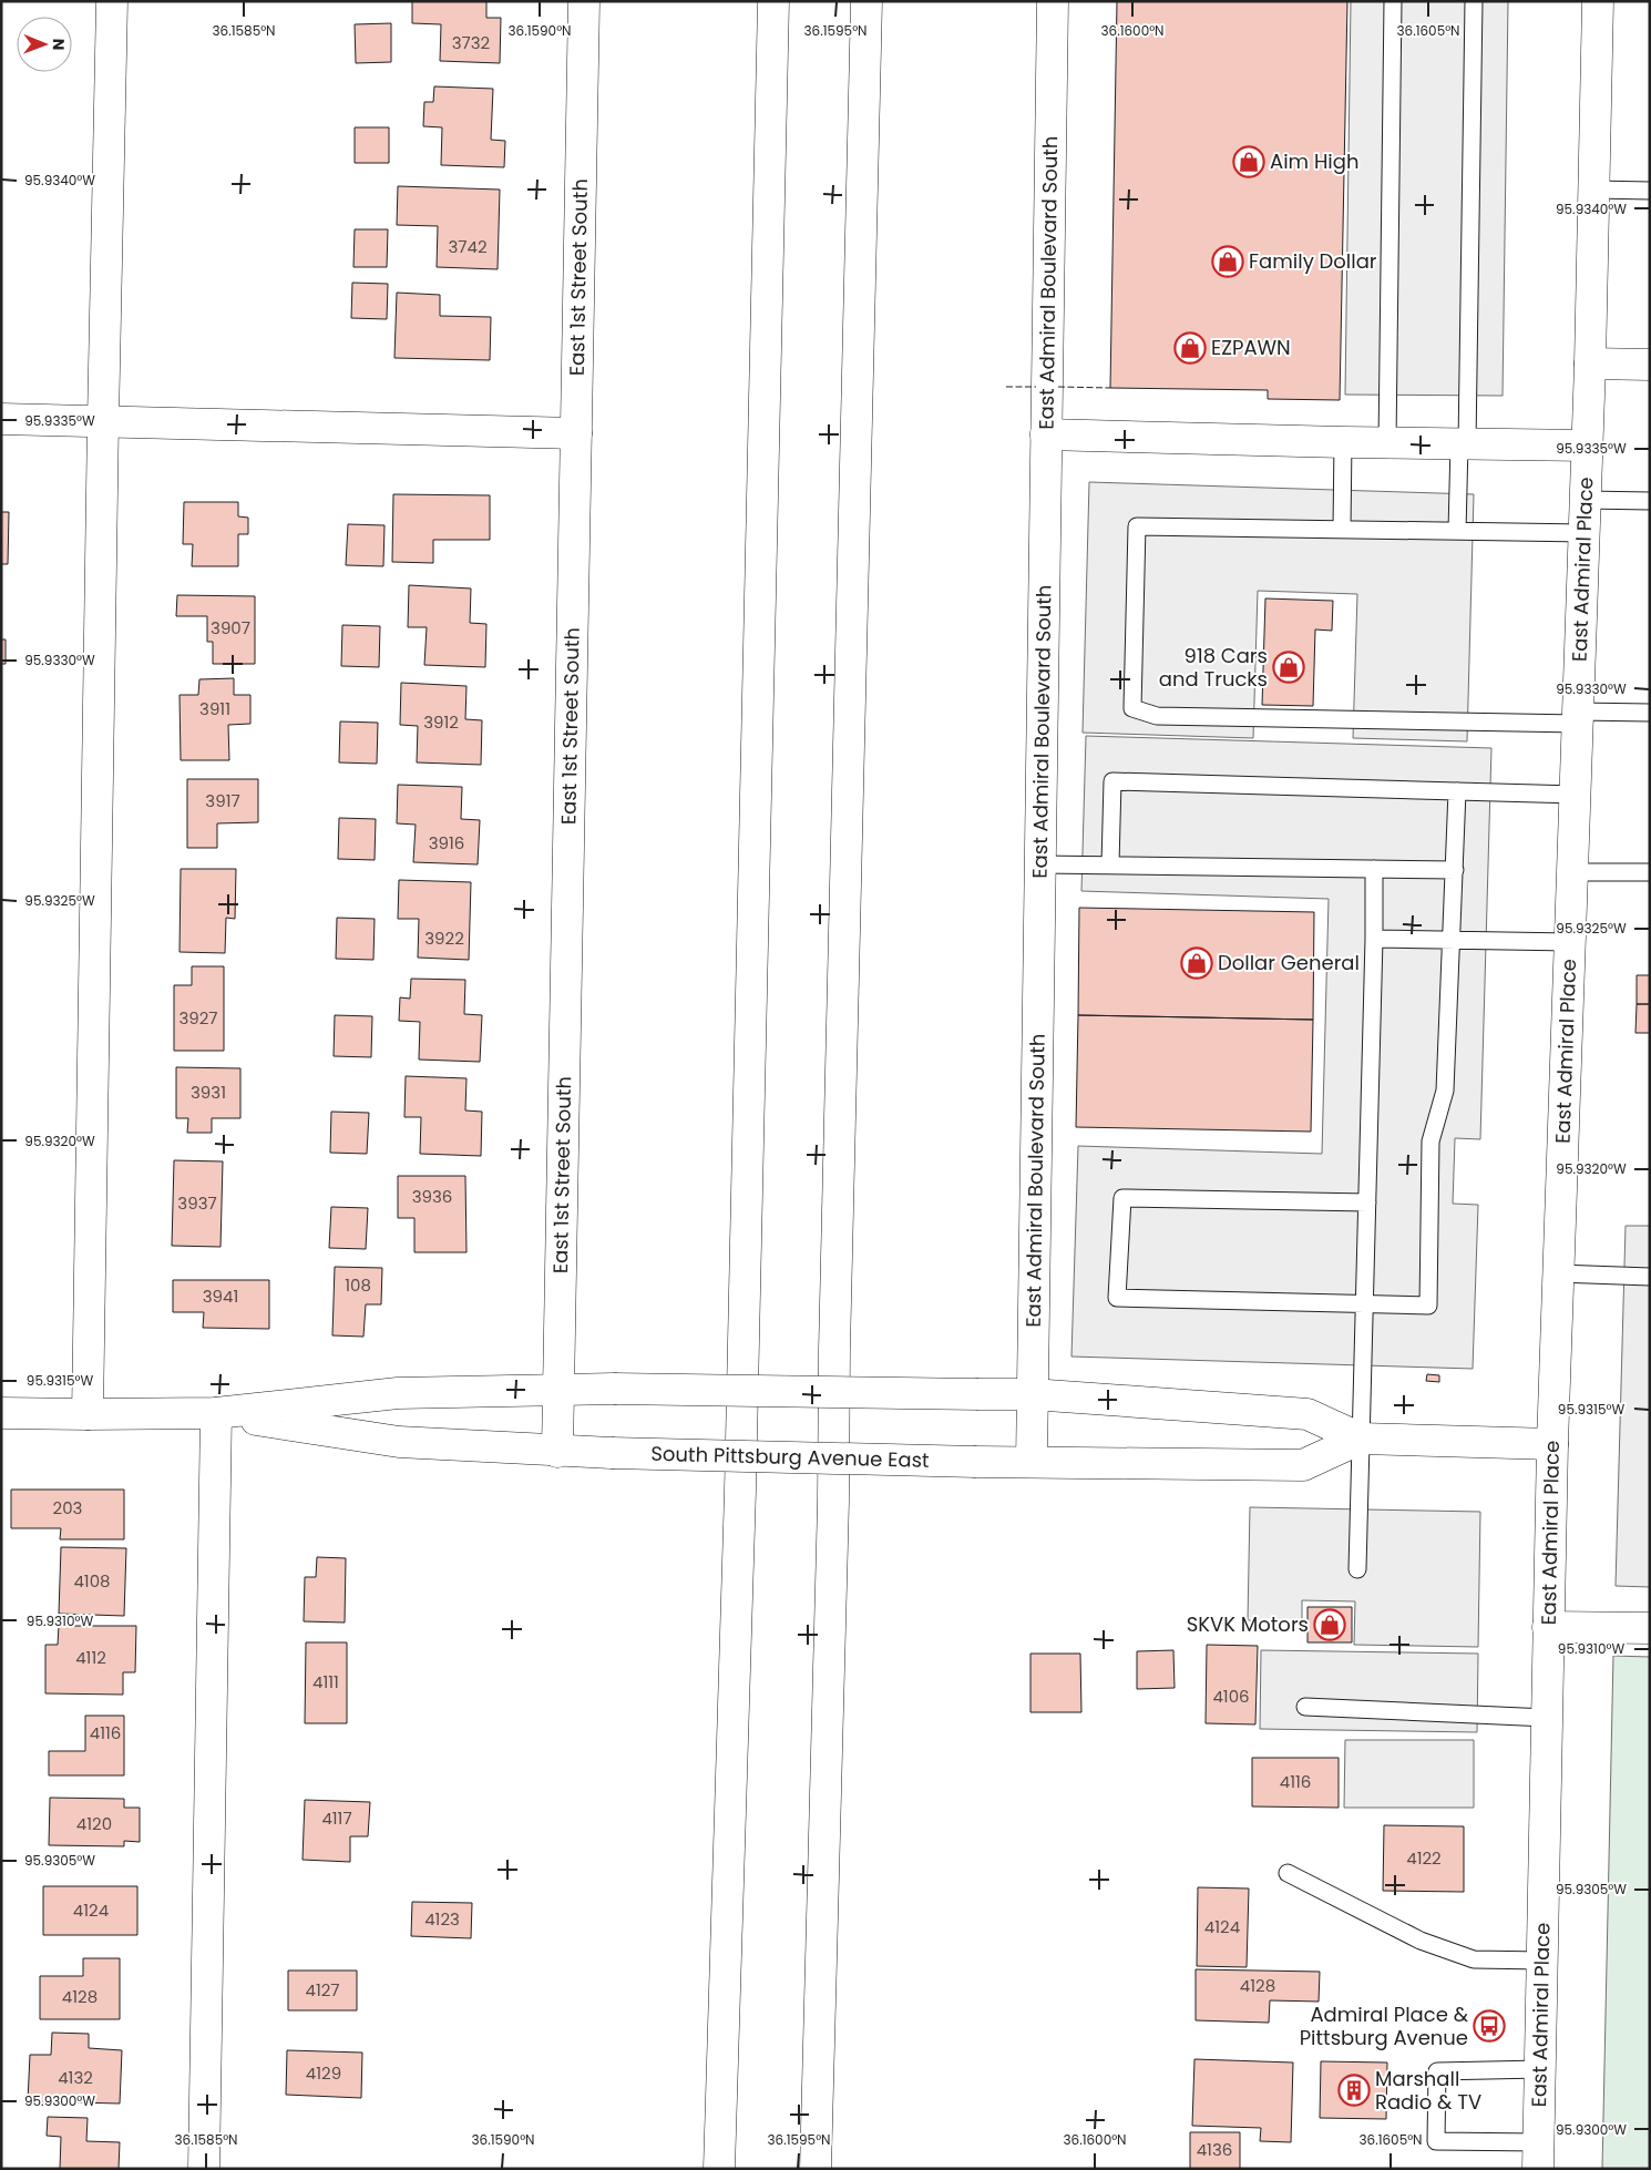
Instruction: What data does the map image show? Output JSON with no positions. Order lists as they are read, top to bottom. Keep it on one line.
{"streets":{"main road":["East 1st Street South","East Admiral Boulevard South","East Admiral Place","South Pittsburg Avenue East"]},"crossings":[["East 1st Street South","South Pittsburg Avenue East"],["East Admiral Boulevard South","South Pittsburg Avenue East"],["East Admiral Place","South Pittsburg Avenue East"]],"places":{"shop":["Aim High","Family Dollar","EZPAWN","918 Cars and Trucks","Dollar General","SKVK Motors"],"bus stop":["Admiral Place & Pittsburg Avenue"],"building":["Marshall Radio & TV"]},"house_numbers":["3732","3742","3907","3911","3912","3917","3916","3922","3927","3931","3936","3937","108","3941","203","4108","4112","4111","4106","4116","4116","4117","4120","4122","4124","4123","4124","4128","4127","4128","4129","4132","4136"],"north":"right","coordinates":["36.1585°N","36.1590°N","36.1595°N","36.1600°N","36.1605°N","95.9340°W","95.9335°W","95.9330°W","95.9325°W","95.9320°W","95.9315°W","95.9310°W","95.9305°W","95.9300°W"]}
